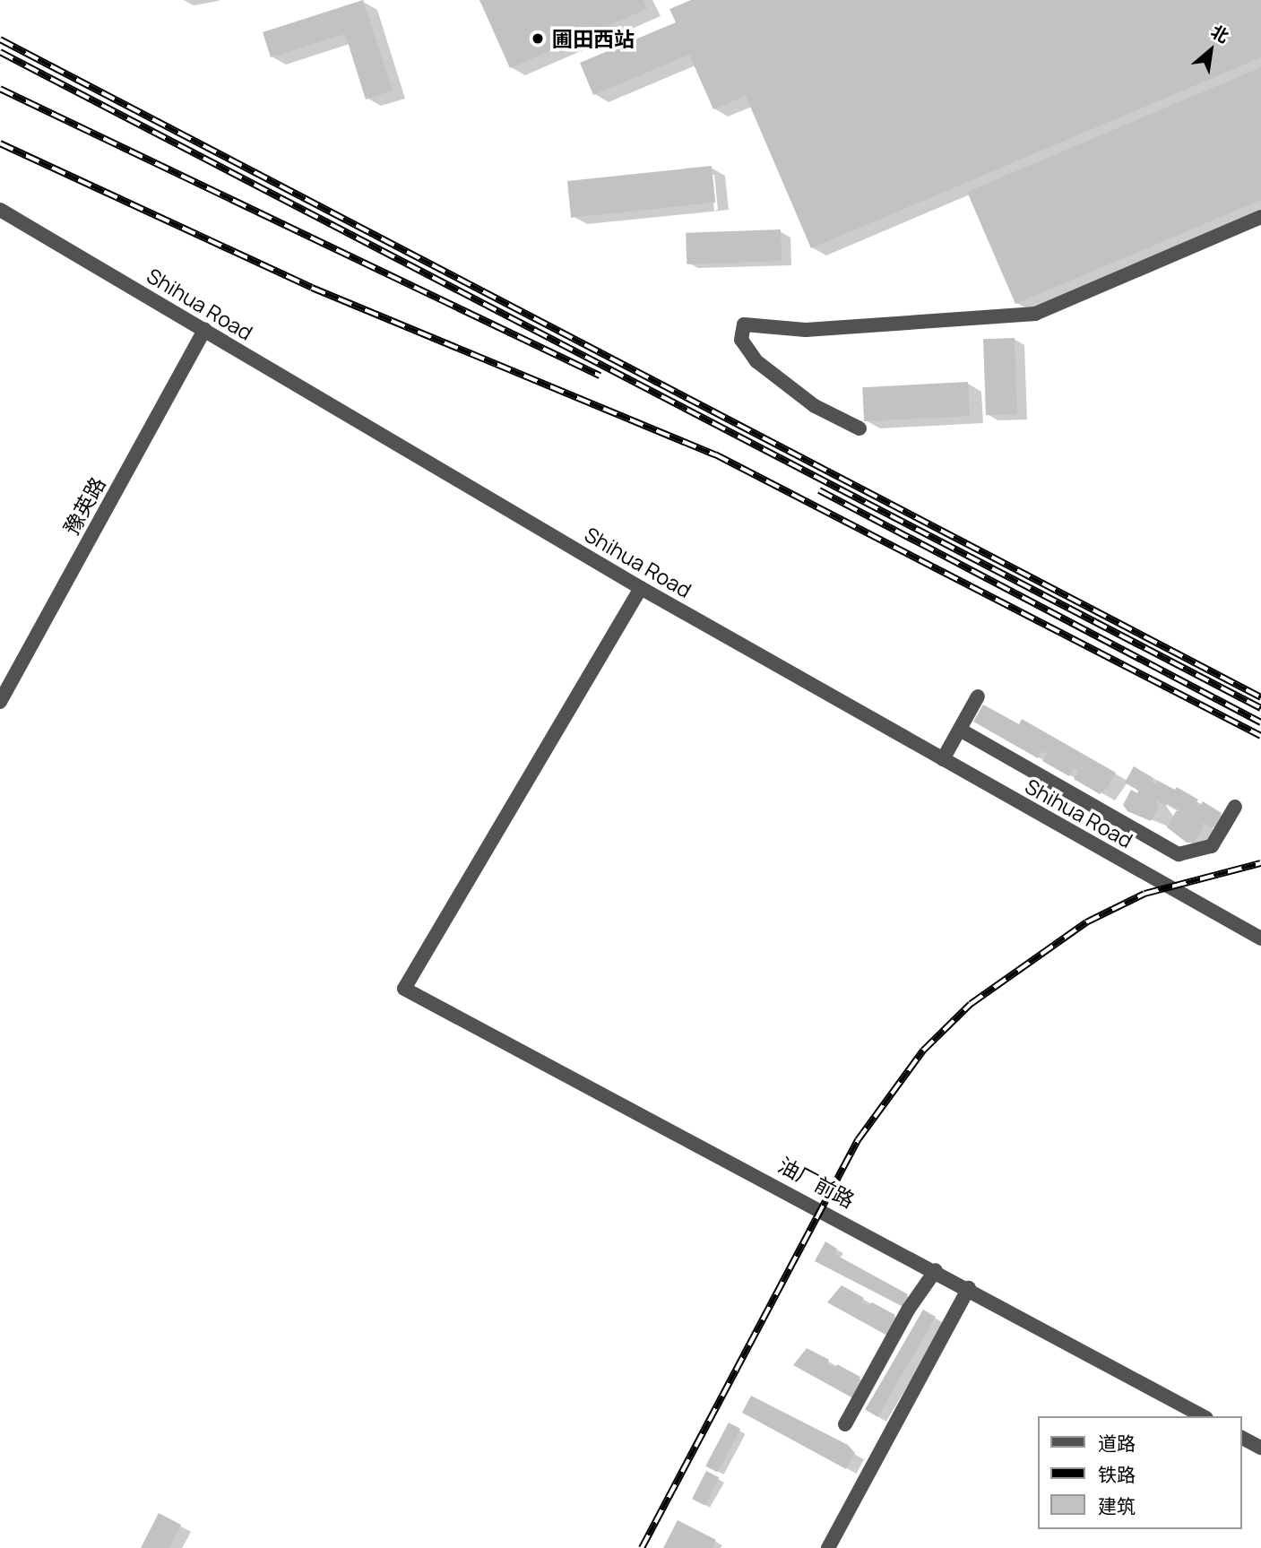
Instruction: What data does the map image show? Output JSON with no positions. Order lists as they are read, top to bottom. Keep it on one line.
{"streets":{"street":["Shihua Road","豫英路","油厂前路"]},"crossings":[["Shihua Road","豫英路"],["Shihua Road","油厂前路"]],"places":["圃田西站"],"legend":["道路","铁路","建筑"],"north":"top right"}
